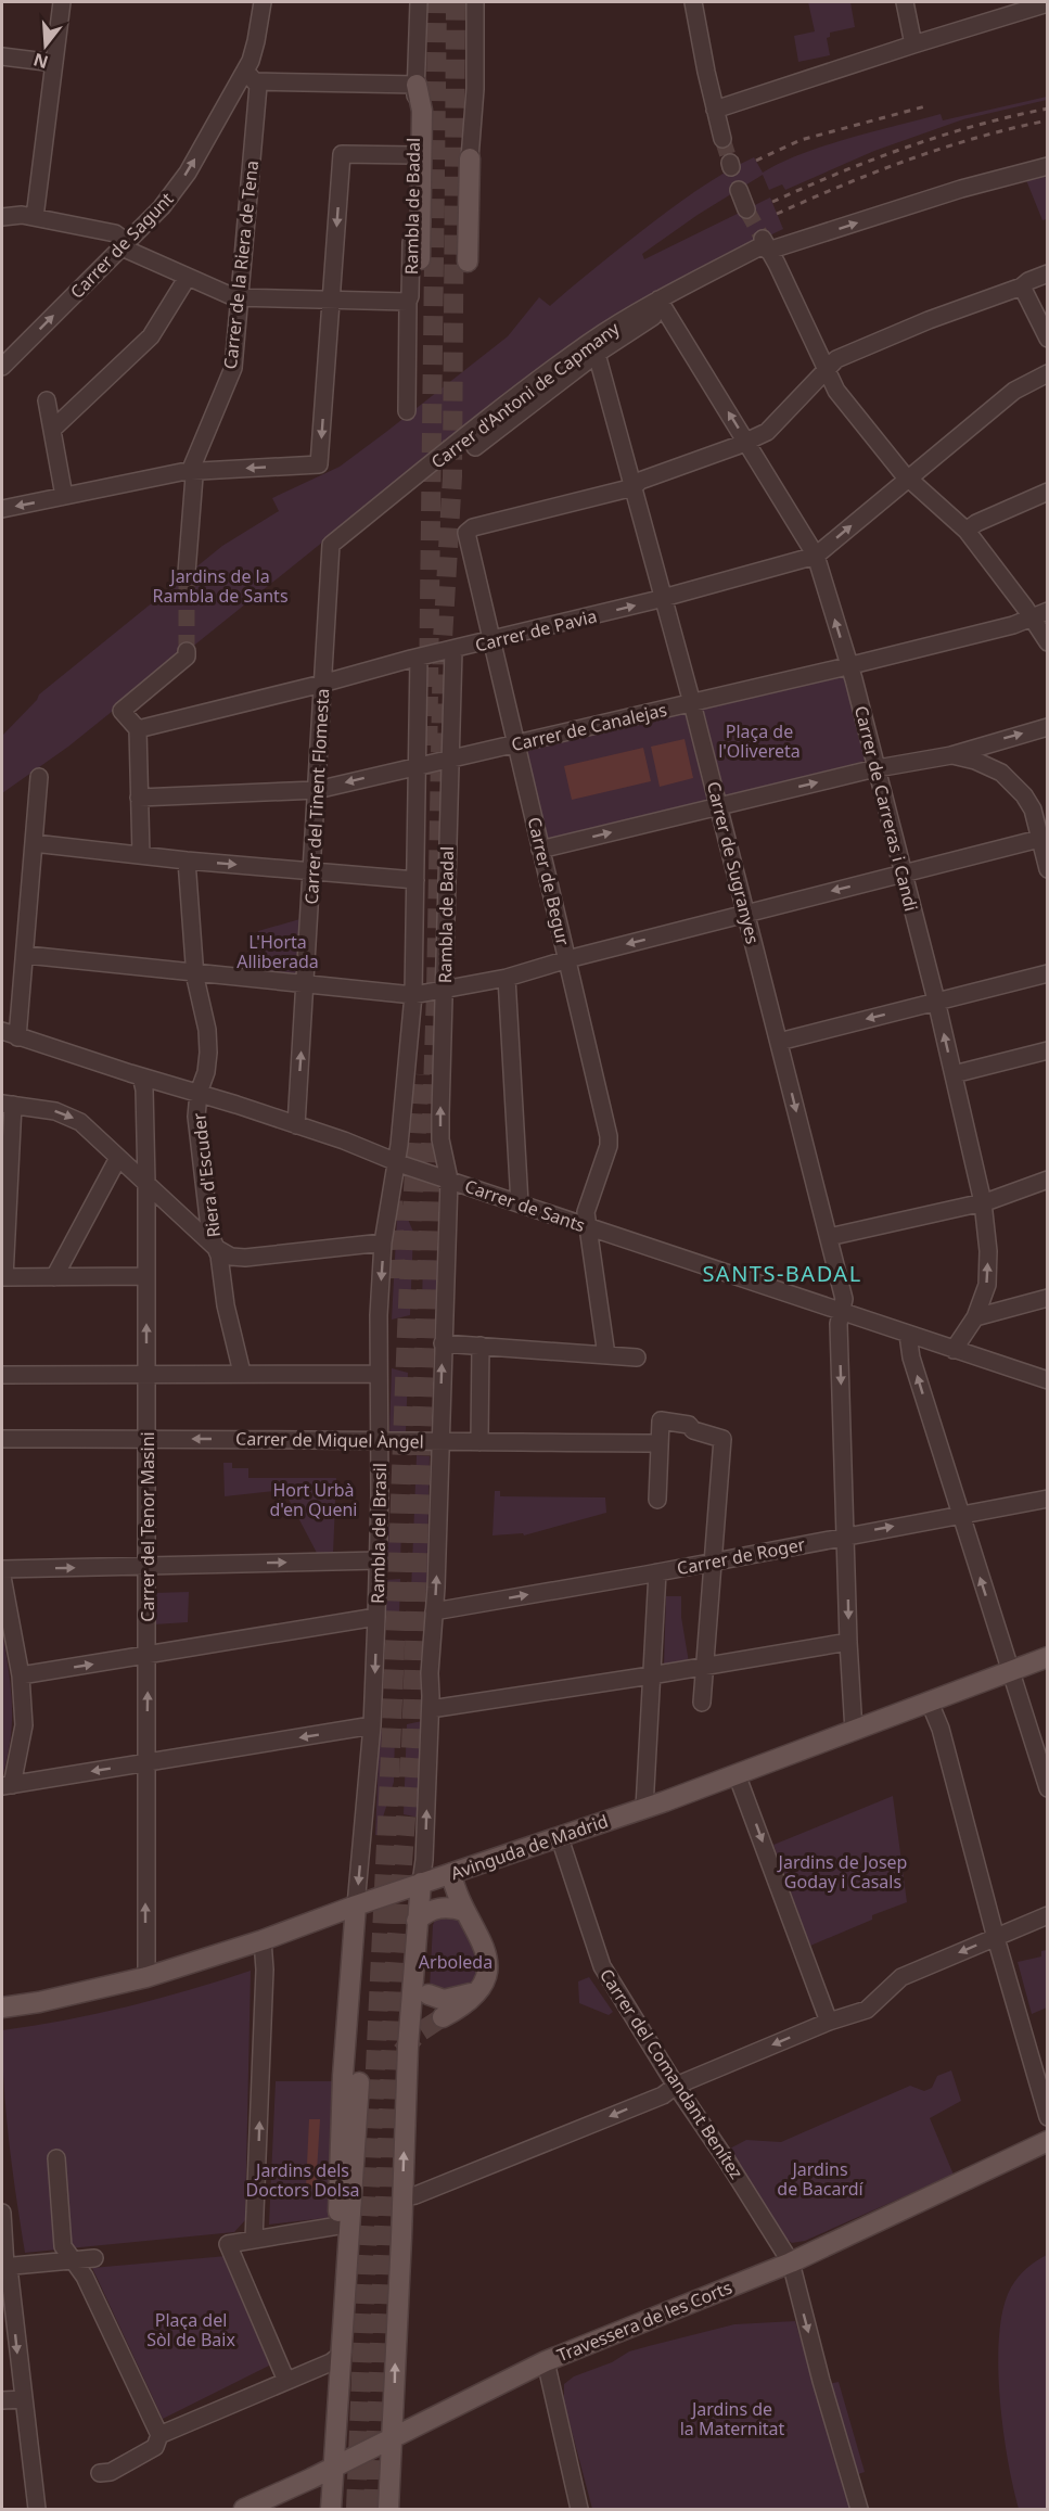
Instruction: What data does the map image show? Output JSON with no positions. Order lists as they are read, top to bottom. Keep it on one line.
{"streets":{"main road":["Avinguda de Madrid","Travessera de les Corts"],"street":["Rambla de Badal","Carrer de Sagunt","Carrer de la Riera de Tena","Carrer d'Antoni de Capmany","Carrer de Pavia","Carrer de Canalejas","Carrer del Tinent Flomesta","Carrer de Carreras i Candi","Carrer de Sugranyes","Carrer de Begur","Riera d'Escuder","Carrer de Sants","Carrer de Miquel Àngel","Carrer del Tenor Masini","Rambla del Brasil","Carrer de Roger","Carrer del Comandant Benítez"]},"crossings":[["Rambla de Badal","Carrer de Pavia"],["Rambla de Badal","Carrer de Canalejas"],["Rambla de Badal","Carrer de Sants"],["Rambla de Badal","Rambla del Brasil"],["Carrer de Sagunt","Carrer de la Riera de Tena"],["Carrer d'Antoni de Capmany","Carrer del Tinent Flomesta"],["Carrer d'Antoni de Capmany","Carrer de Carreras i Candi"],["Carrer d'Antoni de Capmany","Carrer de Sugranyes"],["Carrer de Pavia","Carrer del Tinent Flomesta"],["Carrer de Pavia","Carrer de Carreras i Candi"],["Carrer de Pavia","Carrer de Sugranyes"],["Carrer de Pavia","Carrer de Begur"],["Carrer de Canalejas","Carrer del Tinent Flomesta"],["Carrer de Canalejas","Carrer de Carreras i Candi"],["Carrer de Canalejas","Carrer de Sugranyes"],["Carrer de Canalejas","Carrer de Begur"],["Carrer del Tinent Flomesta","Carrer de Sants"],["Carrer de Carreras i Candi","Carrer de Sants"],["Carrer de Sugranyes","Carrer de Begur"],["Carrer de Sugranyes","Carrer de Sants"],["Carrer de Sugranyes","Carrer de Roger"],["Carrer de Sugranyes","Avinguda de Madrid"],["Carrer de Begur","Carrer de Sants"],["Riera d'Escuder","Carrer de Sants"],["Carrer de Sants","Carrer del Tenor Masini"],["Carrer de Sants","Rambla del Brasil"],["Carrer de Miquel Àngel","Carrer del Tenor Masini"],["Carrer de Miquel Àngel","Rambla del Brasil"],["Carrer del Tenor Masini","Avinguda de Madrid"],["Rambla del Brasil","Avinguda de Madrid"],["Avinguda de Madrid","Carrer del Comandant Benítez"],["Carrer del Comandant Benítez","Travessera de les Corts"]],"districts":["SANTS-BADAL"],"parks":["Jardins de la Rambla de Sants","Plaça de l'Olivereta","L'Horta Alliberada","Hort Urbà d'en Queni","Jardins de Josep Goday i Casals","Arboleda","Jardins de Bacardí","Jardins dels Doctors Dolsa","Plaça del Sòl de Baix","Jardins de la Maternitat"],"north":"bottom"}
